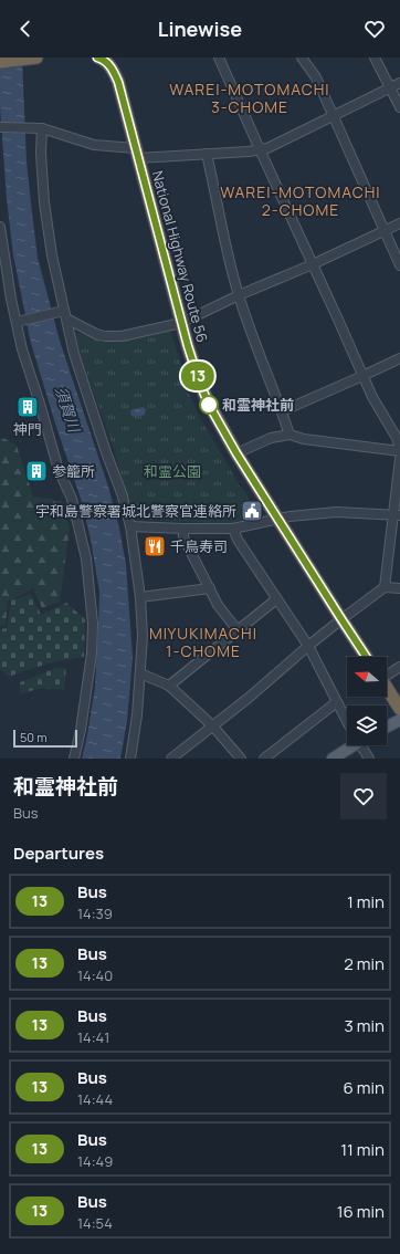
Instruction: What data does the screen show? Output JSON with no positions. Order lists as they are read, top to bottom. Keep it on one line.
{"streets":{"highway":["National Highway Route 56"]},"districts":["WAREI-MOTOMACHI 3-CHOME","WAREI-MOTOMACHI 2-CHOME","MIYUKIMACHI 1-CHOME"],"water":["須賀川"],"parks":["和霊公園"],"places":{"other":["和霊神社前"],"building":["神門","参籠所"],"public building":["宇和島警察署城北警察官連絡所"],"restaurant":["千鳥寿司"]},"lines":["bus line 13"],"scale_bar":"50 m","north":"left","page":{"header":"Linewise","on_map":"13","scale":"50 m","heading":[["和霊神社前","Bus"],"Departures"],"list":[{"mark":"13","name":"Bus","note":"14:39","value":"1 min"},{"mark":"13","name":"Bus","note":"14:40","value":"2 min"},{"mark":"13","name":"Bus","note":"14:41","value":"3 min"},{"mark":"13","name":"Bus","note":"14:44","value":"6 min"},{"mark":"13","name":"Bus","note":"14:49","value":"11 min"},{"mark":"13","name":"Bus","note":"14:54","value":"16 min"}]}}
